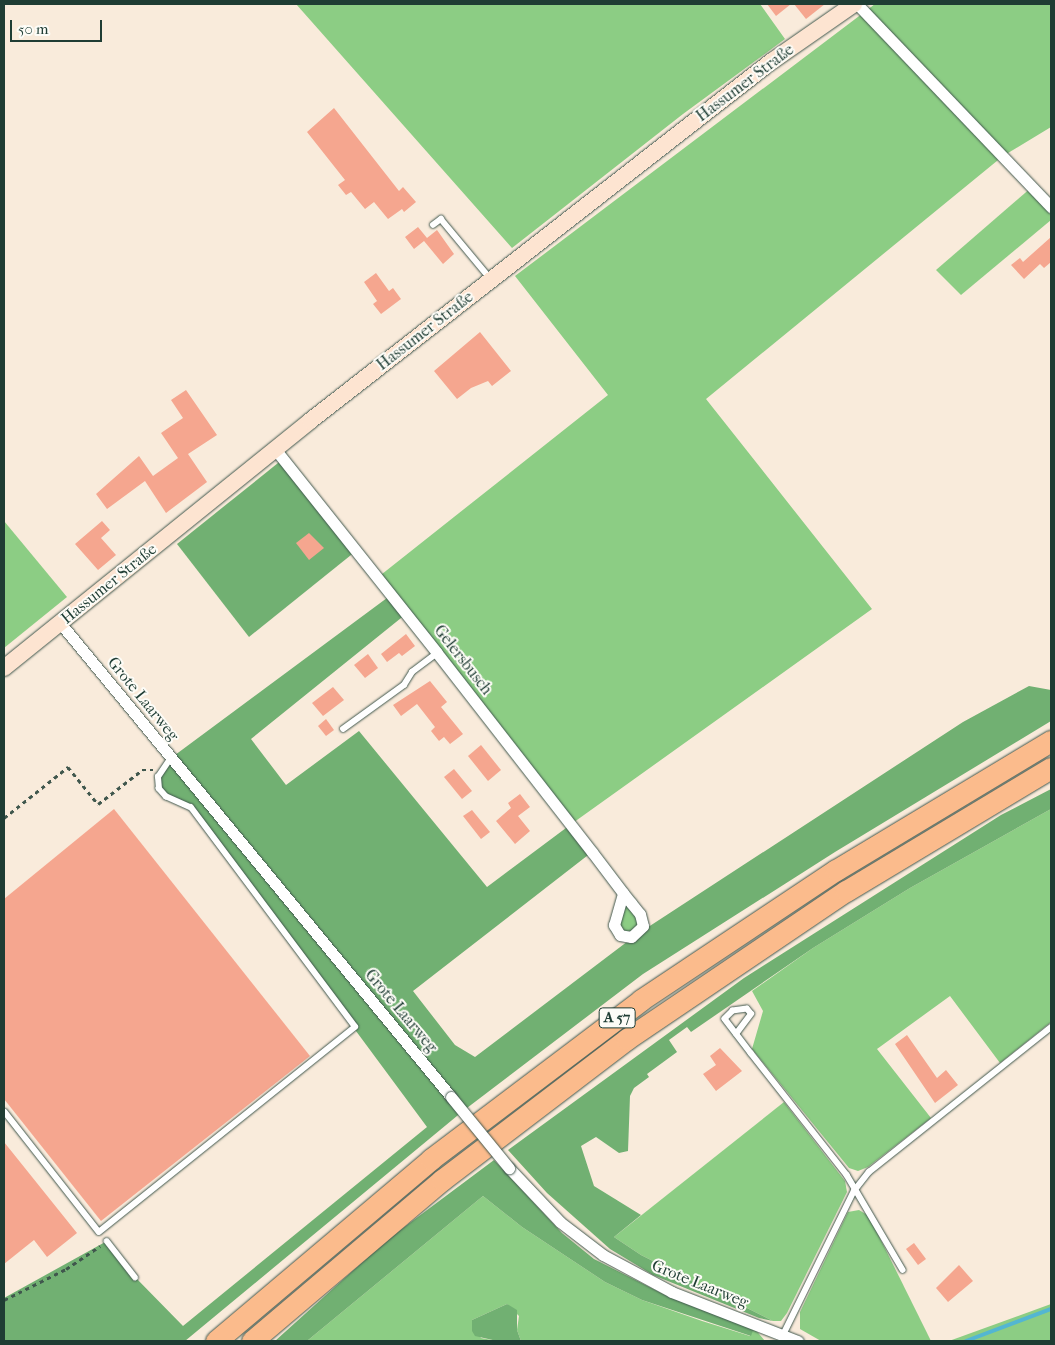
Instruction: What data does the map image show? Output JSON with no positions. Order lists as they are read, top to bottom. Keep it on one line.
{"streets":{"highway":["A 57"],"street":["Hassumer Straße","Gelersbusch","Grote Laarweg"]},"crossings":[["Hassumer Straße","Gelersbusch"],["Hassumer Straße","Grote Laarweg"]],"scale_bar":"50 m"}
